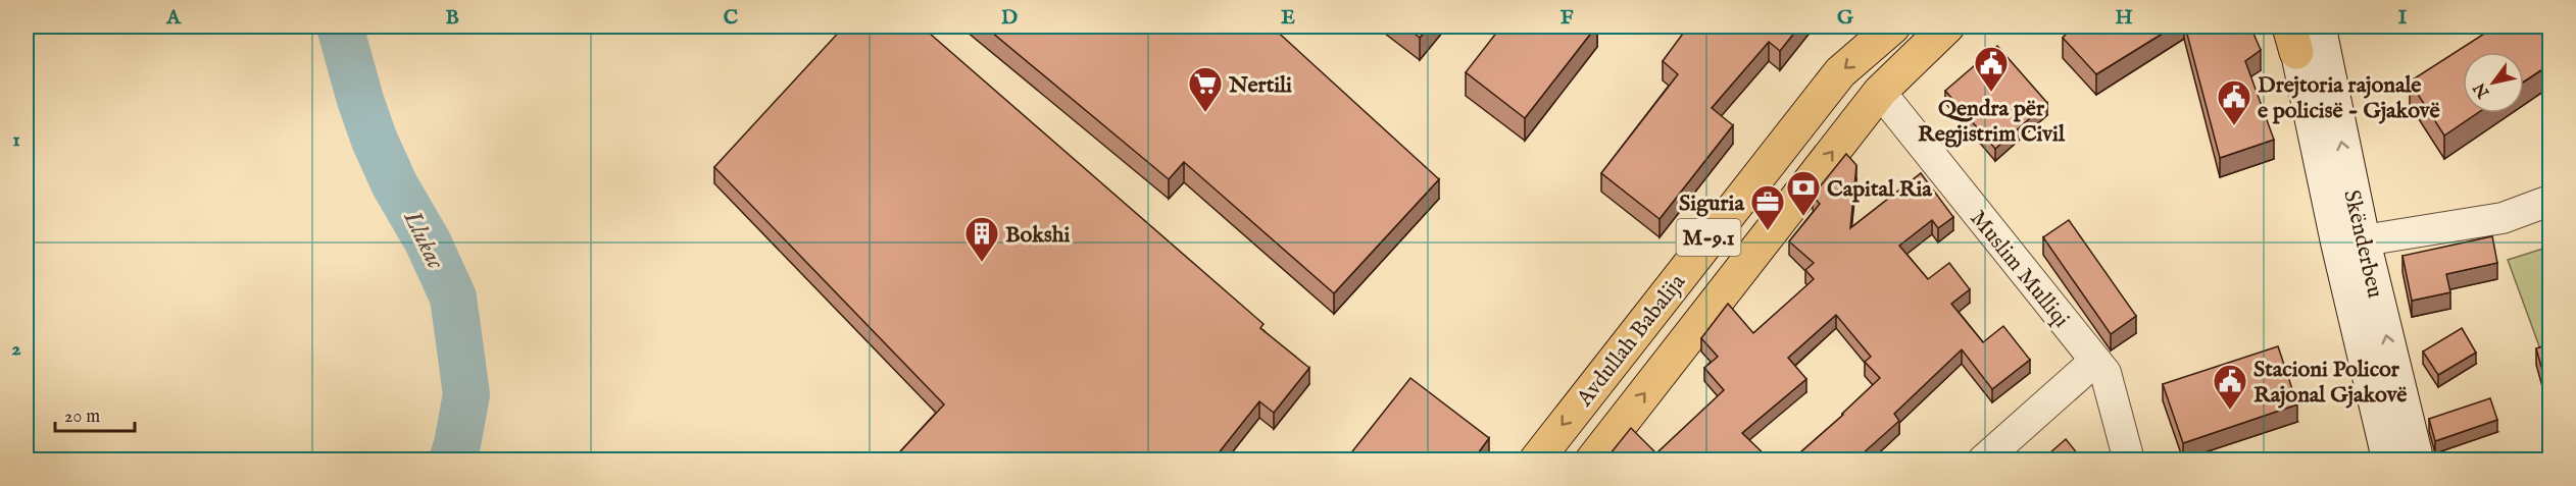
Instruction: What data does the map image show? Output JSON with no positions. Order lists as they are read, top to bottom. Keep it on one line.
{"streets":{"main road":["M-9.1","Skënderbeu","Avdullah Babalija"],"street":["Muslim Mulliqi"]},"crossings":[["Muslim Mulliqi","Avdullah Babalija"]],"water":["Llukac"],"places":{"public building":["Qendra për Regjistrim Civil","Drejtoria rajonale e policisë - Gjakovë","Stacioni Policor Rajonal Gjakovë"],"supermarket":["Nertili"],"bank":["Capital Ria"],"office":["Siguria"],"building":["Bokshi"]},"scale_bar":"20 m","north":"bottom left","grid":{"columns":["A","B","C","D","E","F","G","H","I"],"rows":["1","2"]}}
